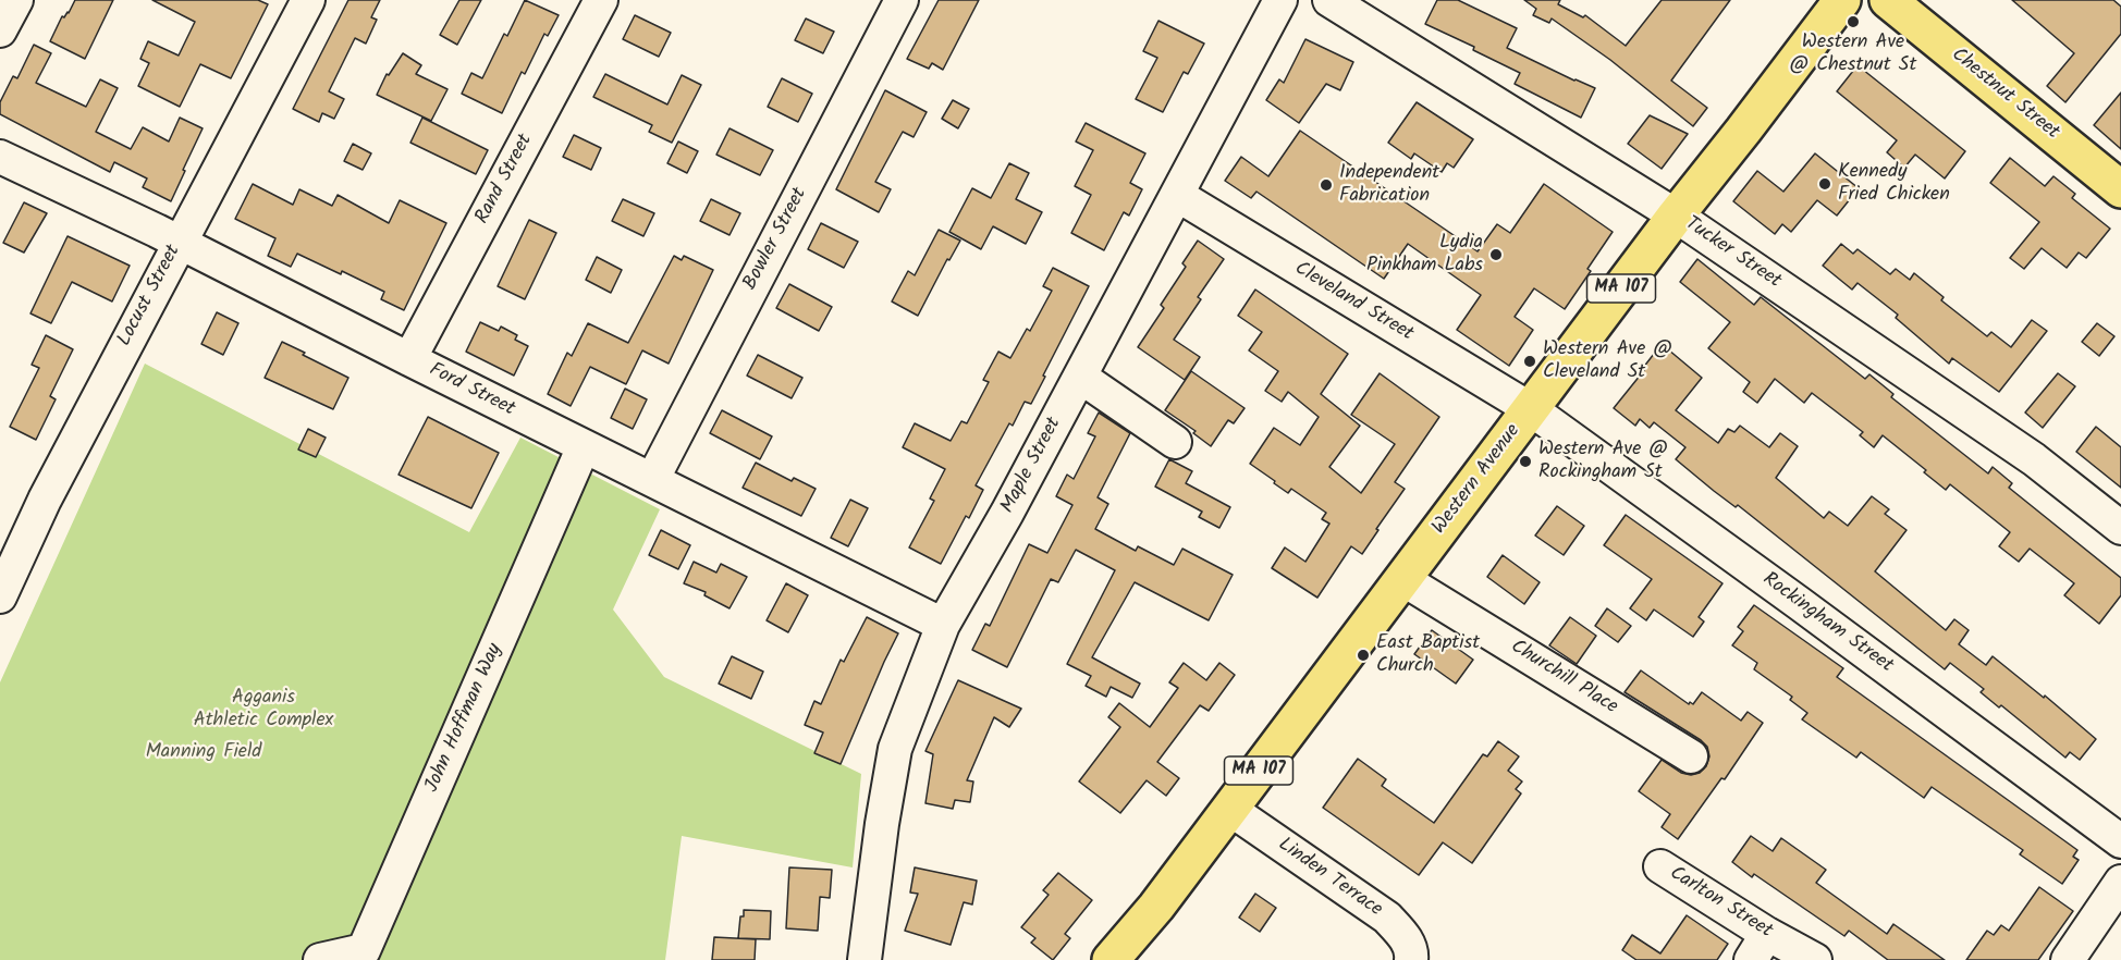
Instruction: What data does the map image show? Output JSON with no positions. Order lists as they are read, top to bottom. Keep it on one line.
{"streets":{"main road":["Chestnut Street","MA 107","Western Avenue"],"street":["Rand Street","Bowler Street","Tucker Street","Locust Street","Cleveland Street","Ford Street","Maple Street","Rockingham Street","Churchill Place","John Hoffman Way","Linden Terrace","Carlton Street"]},"crossings":[["Rand Street","Ford Street"],["Bowler Street","Ford Street"],["Tucker Street","Western Avenue"],["Locust Street","Ford Street"],["Cleveland Street","Maple Street"],["Cleveland Street","Western Avenue"],["Cleveland Street","Rockingham Street"],["Ford Street","Maple Street"],["Ford Street","John Hoffman Way"],["Western Avenue","Rockingham Street"],["Western Avenue","Churchill Place"],["Western Avenue","Linden Terrace"]],"parks":["Agganis Athletic Complex","Manning Field"],"places":["Western Ave @ Chestnut St","Kennedy Fried Chicken","Independent Fabrication","Lydia Pinkham Labs","Western Ave @ Cleveland St","Western Ave @ Rockingham St","East Baptist Church"]}
